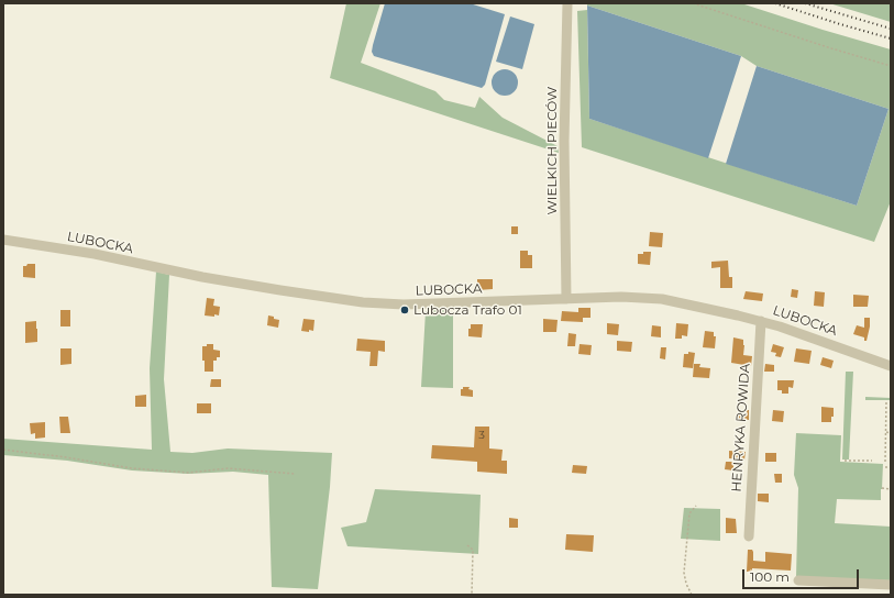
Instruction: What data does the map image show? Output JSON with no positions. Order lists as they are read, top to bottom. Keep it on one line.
{"streets":{"street":["WIELKICH PIECÓW","LUBOCKA","HENRYKA ROWIDA"]},"crossings":[["WIELKICH PIECÓW","LUBOCKA"],["LUBOCKA","HENRYKA ROWIDA"]],"places":["Lubocza Trafo 01"],"house_numbers":["3"],"scale_bar":"100 m"}
